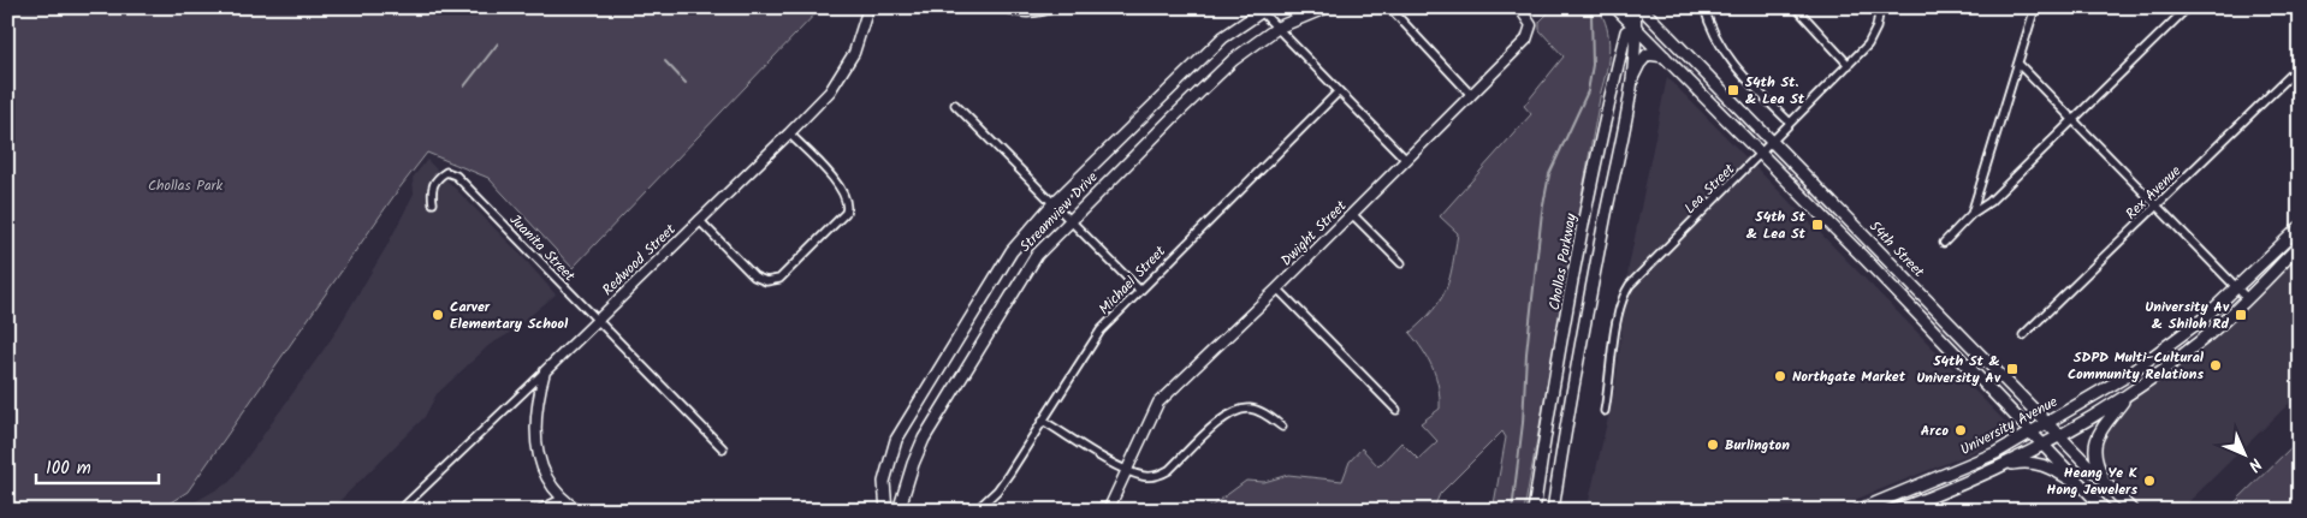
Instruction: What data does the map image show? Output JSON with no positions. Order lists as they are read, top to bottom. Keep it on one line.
{"streets":{"main road":["Streamview Drive","54th Street","Chollas Parkway","University Avenue"],"street":["Lea Street","Rex Avenue","Dwight Street","Juanita Street","Redwood Street","Michael Street"]},"crossings":[["Lea Street","54th Street"],["Juanita Street","Redwood Street"],["54th Street","Chollas Parkway"],["54th Street","University Avenue"]],"parks":["Chollas Park"],"places":{"transit":["54th St. & Lea St","54th St & Lea St","University Av & Shiloh Rd","54th St & University Av"],"other":["Carver Elementary School","SDPD Multi-Cultural Community Relations","Northgate Market","Arco","Burlington","Heang Ye K Hong Jewelers"]},"scale_bar":"100 m","north":"bottom right"}
